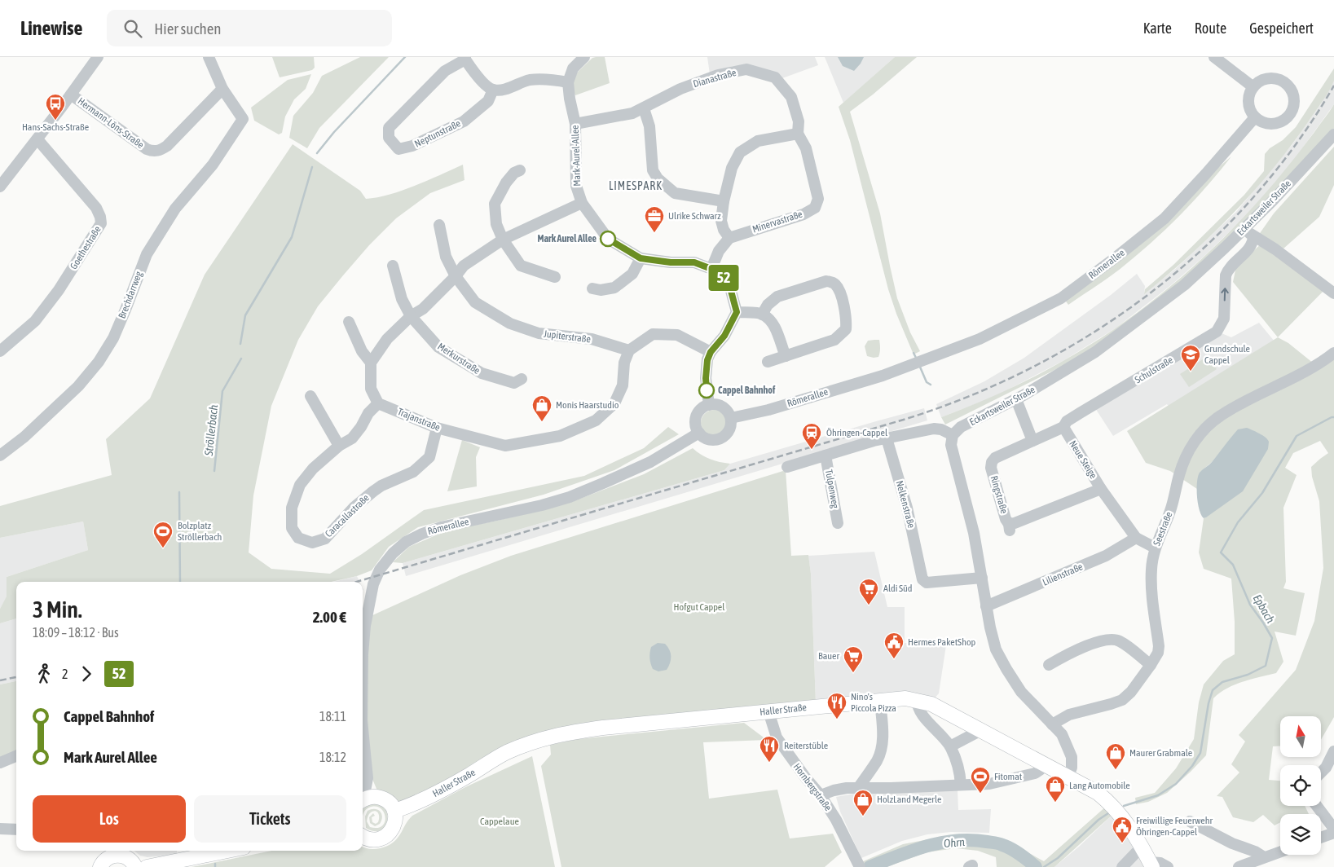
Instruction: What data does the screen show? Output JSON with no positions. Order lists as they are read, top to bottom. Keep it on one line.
{"streets":{"main road":["Haller Straße"],"street":["Dianastraße","Hermann-Löns-Straße","Neptunstraße","Mark-Aurel-Allee","Eckartsweiler Straße","Minervastraße","Goethestraße","Römerallee","Brechdarrweg","Jupiterstraße","Merkurstraße","Schulstraße","Trajanstraße","Neue Steige","Tulpenweg","Ringstraße","Nelkenstraße","Caracallastraße","Seestraße","Lilienstraße","Hornbergstraße"]},"crossings":[["Dianastraße","Mark-Aurel-Allee"],["Dianastraße","Minervastraße"],["Hermann-Löns-Straße","Brechdarrweg"],["Jupiterstraße","Trajanstraße"],["Schulstraße","Neue Steige"],["Trajanstraße","Caracallastraße"],["Neue Steige","Ringstraße"],["Neue Steige","Seestraße"],["Neue Steige","Lilienstraße"],["Haller Straße","Hornbergstraße"]],"one_way":["Schulstraße"],"districts":["LIMESPARK"],"water":["Ströllerbach","Epbach","Ohrn"],"parks":["Hofgut Cappel","Cappelaue"],"places":{"bus stop":["Hans-Sachs-Straße"],"office":["Ulrike Schwarz"],"other":["Mark Aurel Allee","Cappel Bahnhof"],"school or university":["Grundschule Cappel"],"shop":["Monis Haarstudio","Maurer Grabmale","Lang Automobile","HolzLand Megerle"],"station":["Öhringen-Cappel"],"sports":["Bolzplatz Ströllerbach","Fitomat"],"supermarket":["Aldi Süd","Bauer"],"public building":["Hermes PaketShop","Freiwillige Feuerwehr Öhringen-Cappel"],"restaurant":["Nino's Piccola Pizza","Reiterstüble"]},"lines":["bus line 52"],"north":"top","page":{"header":"Linewise","search":"Hier suchen","nav":["Karte","Route","Gespeichert"],"on_map":"52","heading":["3 Min.","18:09 – 18:12 · Bus","2.00 €"],"legs":["2","52"],"list":[{"name":"Cappel Bahnhof","value":"18:11"},{"name":"Mark Aurel Allee","value":"18:12"}],"buttons":["Los","Tickets"]}}
